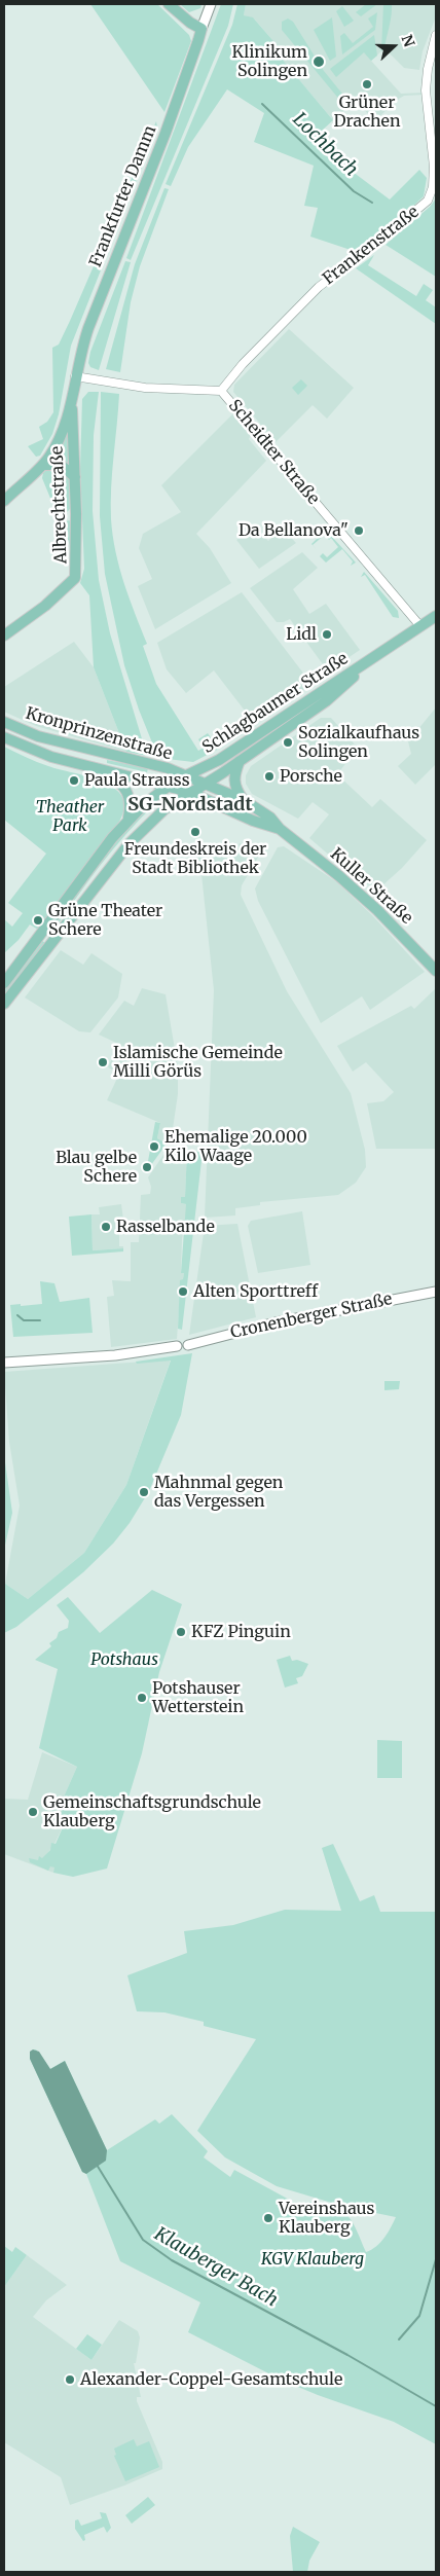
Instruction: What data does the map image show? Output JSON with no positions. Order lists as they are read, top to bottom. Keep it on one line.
{"streets":{"main road":["Frankfurter Damm","Albrechtstraße","Schlagbaumer Straße","Kronprinzenstraße","Kuller Straße","Cronenberger Straße"],"street":["Frankenstraße","Scheidter Straße"]},"crossings":[["Frankfurter Damm","Scheidter Straße"],["Frankfurter Damm","Albrechtstraße"],["Frankenstraße","Scheidter Straße"],["Scheidter Straße","Schlagbaumer Straße"],["Schlagbaumer Straße","Kronprinzenstraße"],["Schlagbaumer Straße","Kuller Straße"],["Kronprinzenstraße","Kuller Straße"]],"districts":["SG-Nordstadt"],"water":["Lochbach","Klauberger Bach"],"parks":["Theather Park","Potshaus","KGV Klauberg"],"places":["Klinikum Solingen","Grüner Drachen","Da Bellanova\"","Lidl","Sozialkaufhaus Solingen","Porsche","Paula Strauss","Freundeskreis der Stadt Bibliothek","Grüne Theater Schere","Islamische Gemeinde Milli Görüs","Ehemalige 20.000 Kilo Waage","Blau gelbe Schere","Rasselbande","Alten Sporttreff","Mahnmal gegen das Vergessen","KFZ Pinguin","Potshauser Wetterstein","Gemeinschaftsgrundschule Klauberg","Vereinshaus Klauberg","Alexander-Coppel-Gesamtschule"],"north":"right"}
